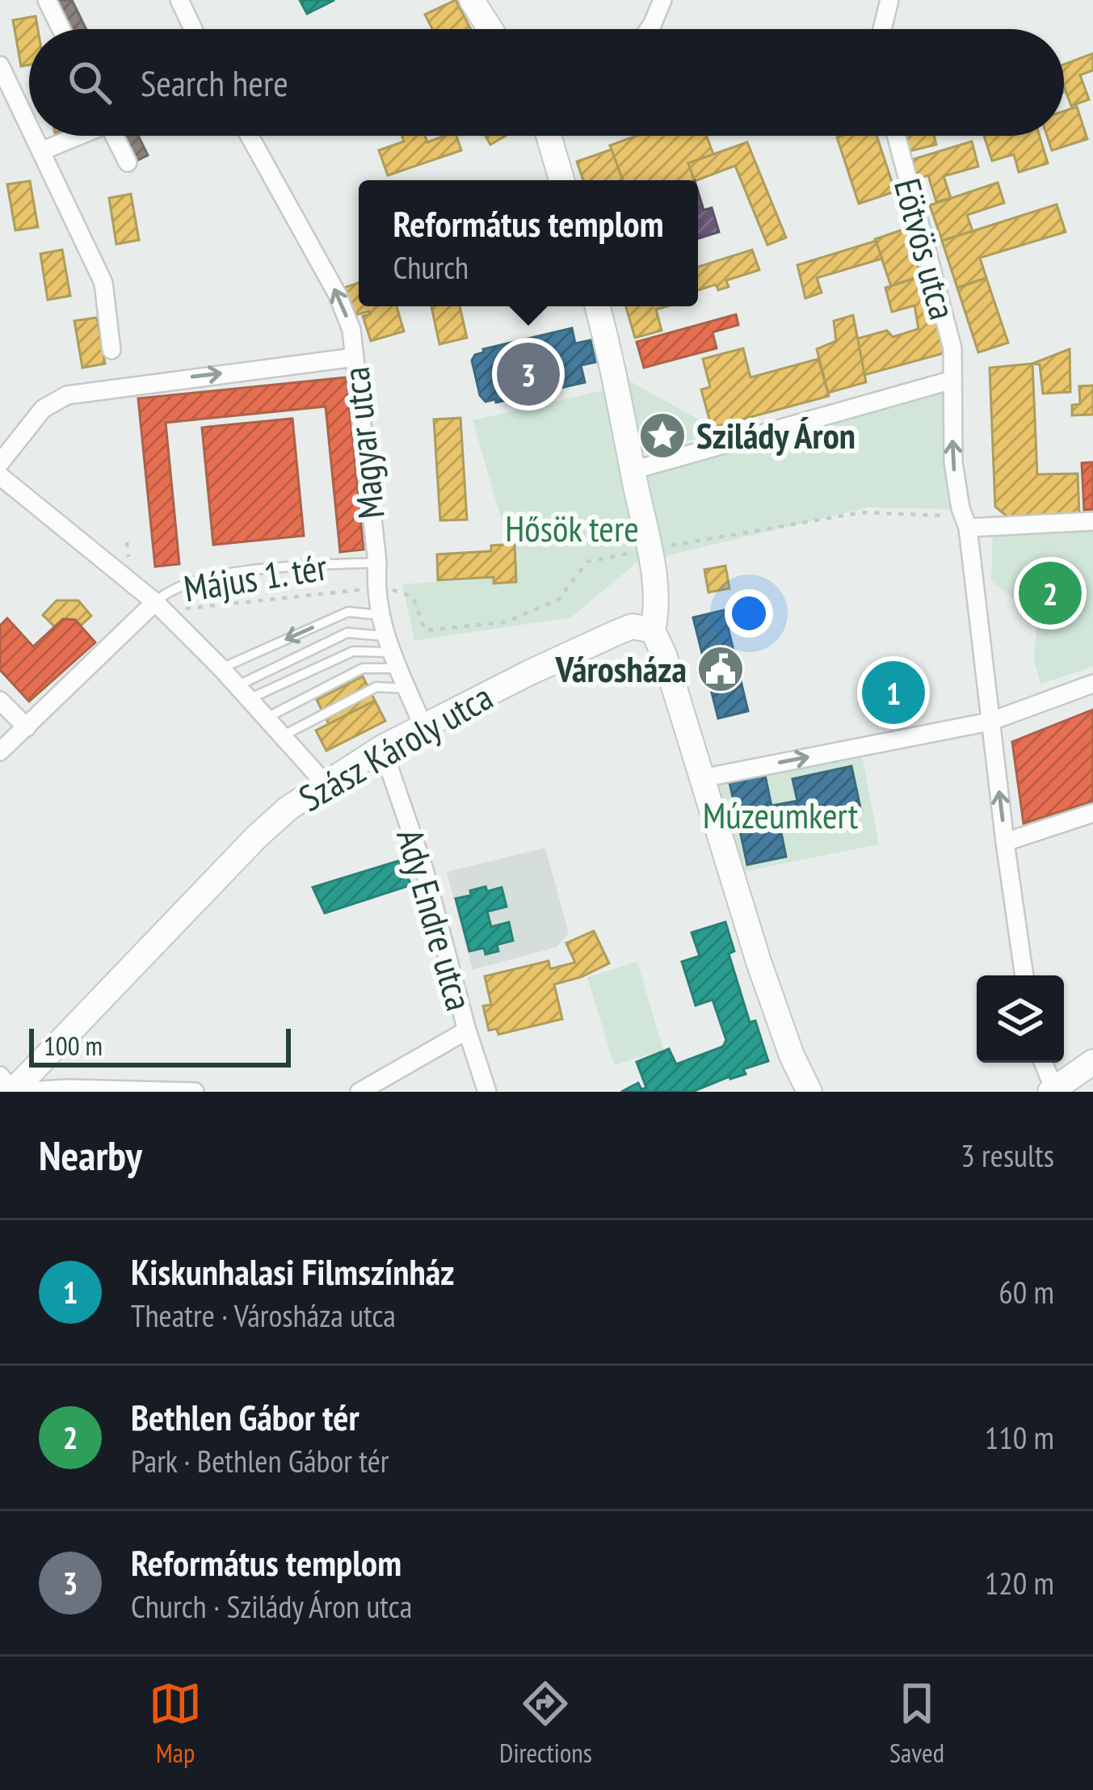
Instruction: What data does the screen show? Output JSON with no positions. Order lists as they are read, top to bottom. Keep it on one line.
{"streets":{"main road":["Szász Károly utca"],"street":["Eötvös utca","Magyar utca","Május 1. tér","Ady Endre utca"]},"crossings":[["Magyar utca","Május 1. tér"],["Május 1. tér","Szász Károly utca"],["Szász Károly utca","Ady Endre utca"]],"one_way":["Magyar utca"],"parks":["Hősök tere","Múzeumkert"],"places":{"place":["Szilády Áron"],"public building":["Városháza"]},"scale_bar":"100 m","page":{"search":"Search here","popup":["Református templom","Church"],"pins":["3","2","1"],"scale":"100 m","heading":["Nearby","3 results"],"list":[{"mark":"1","name":"Kiskunhalasi Filmszínház","note":"Theatre · Városháza utca","value":"60 m"},{"mark":"2","name":"Bethlen Gábor tér","note":"Park · Bethlen Gábor tér","value":"110 m"},{"mark":"3","name":"Református templom","note":"Church · Szilády Áron utca","value":"120 m"}],"nav":["Map","Directions","Saved"]}}
